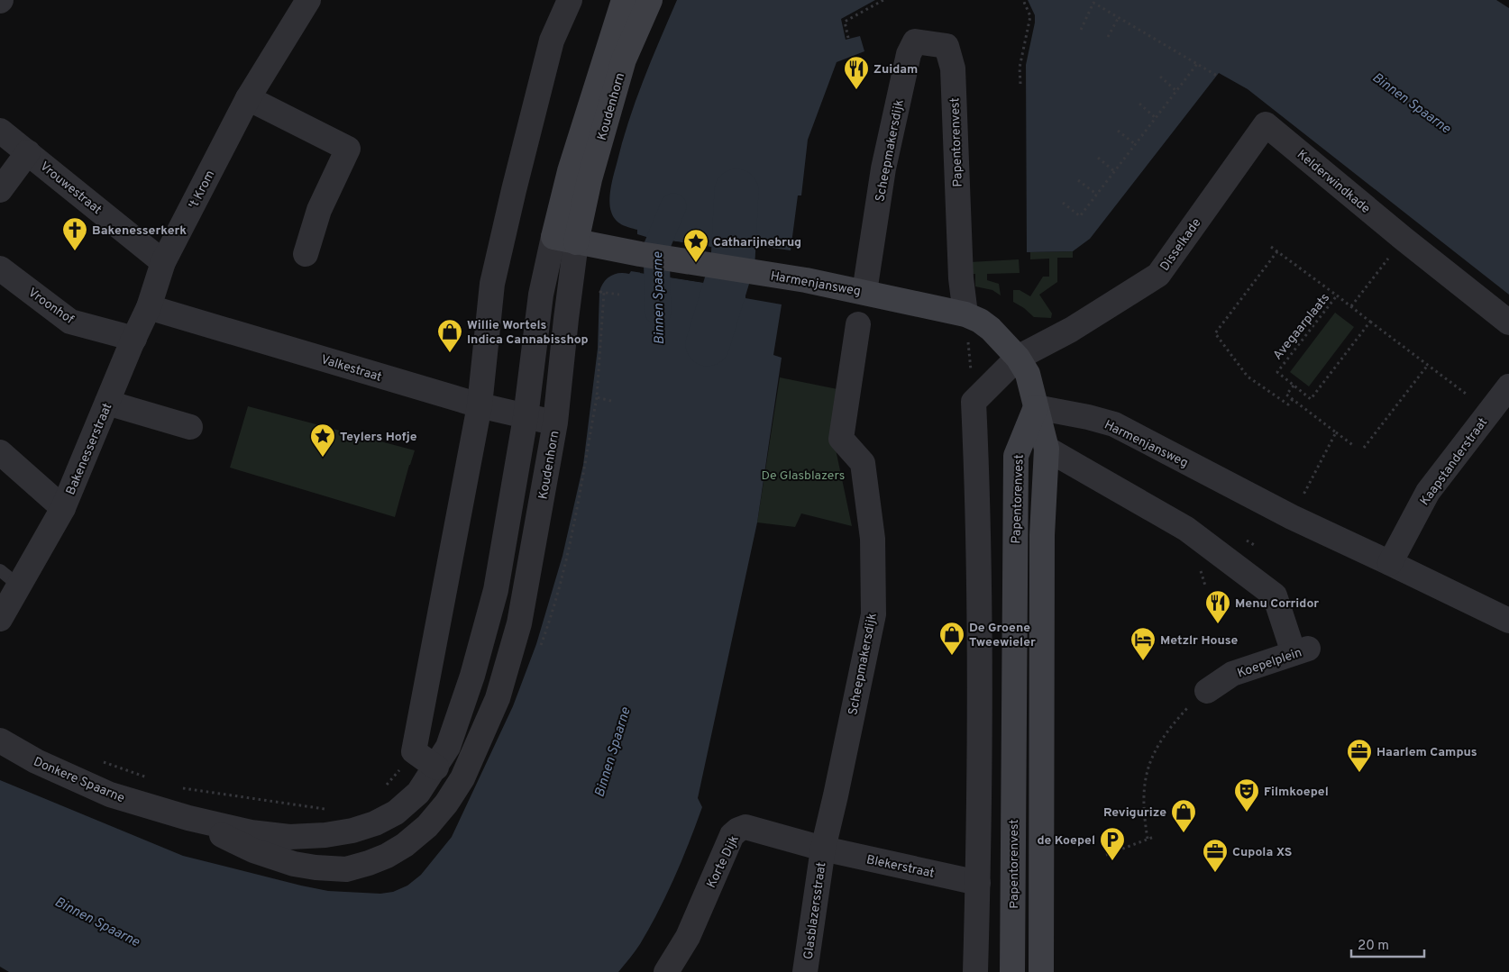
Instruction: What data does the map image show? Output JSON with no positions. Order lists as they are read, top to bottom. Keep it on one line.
{"streets":{"street":["Koudenhorn","Papentorenvest","Scheepmakersdijk","Kelderwindkade","Vrouwestraat","'t Krom","Disselkade","Harmenjansweg","Vroonhof","Valkestraat","Bakenesserstraat","Kaapstanderstraat","Koepelplein","Donkere Spaarne","Korte Dijk","Blekerstraat","Glasblazersstraat"],"path":["Avegaarplaats"]},"crossings":[["Koudenhorn","Harmenjansweg"],["Koudenhorn","Valkestraat"],["Koudenhorn","Donkere Spaarne"],["Papentorenvest","Scheepmakersdijk"],["Papentorenvest","Harmenjansweg"],["Scheepmakersdijk","Harmenjansweg"],["Scheepmakersdijk","Korte Dijk"],["Scheepmakersdijk","Blekerstraat"],["Scheepmakersdijk","Glasblazersstraat"],["Kelderwindkade","Disselkade"],["Vrouwestraat","'t Krom"],["'t Krom","Valkestraat"],["'t Krom","Bakenesserstraat"],["Disselkade","Harmenjansweg"],["Harmenjansweg","Kaapstanderstraat"],["Vroonhof","Bakenesserstraat"],["Valkestraat","Bakenesserstraat"],["Korte Dijk","Blekerstraat"],["Korte Dijk","Glasblazersstraat"],["Blekerstraat","Glasblazersstraat"]],"water":["Binnen Spaarne"],"parks":["De Glasblazers"],"places":{"restaurant":["Zuidam","Menu Corridor"],"church":["Bakenesserkerk"],"place":["Catharijnebrug","Teylers Hofje"],"shop":["Willie Wortels Indica Cannabisshop","De Groene Tweewieler","Revigurize"],"hotel":["Metzlr House"],"office":["Haarlem Campus","Cupola XS"],"theatre":["Filmkoepel"],"parking":["de Koepel"]},"scale_bar":"20 m"}
